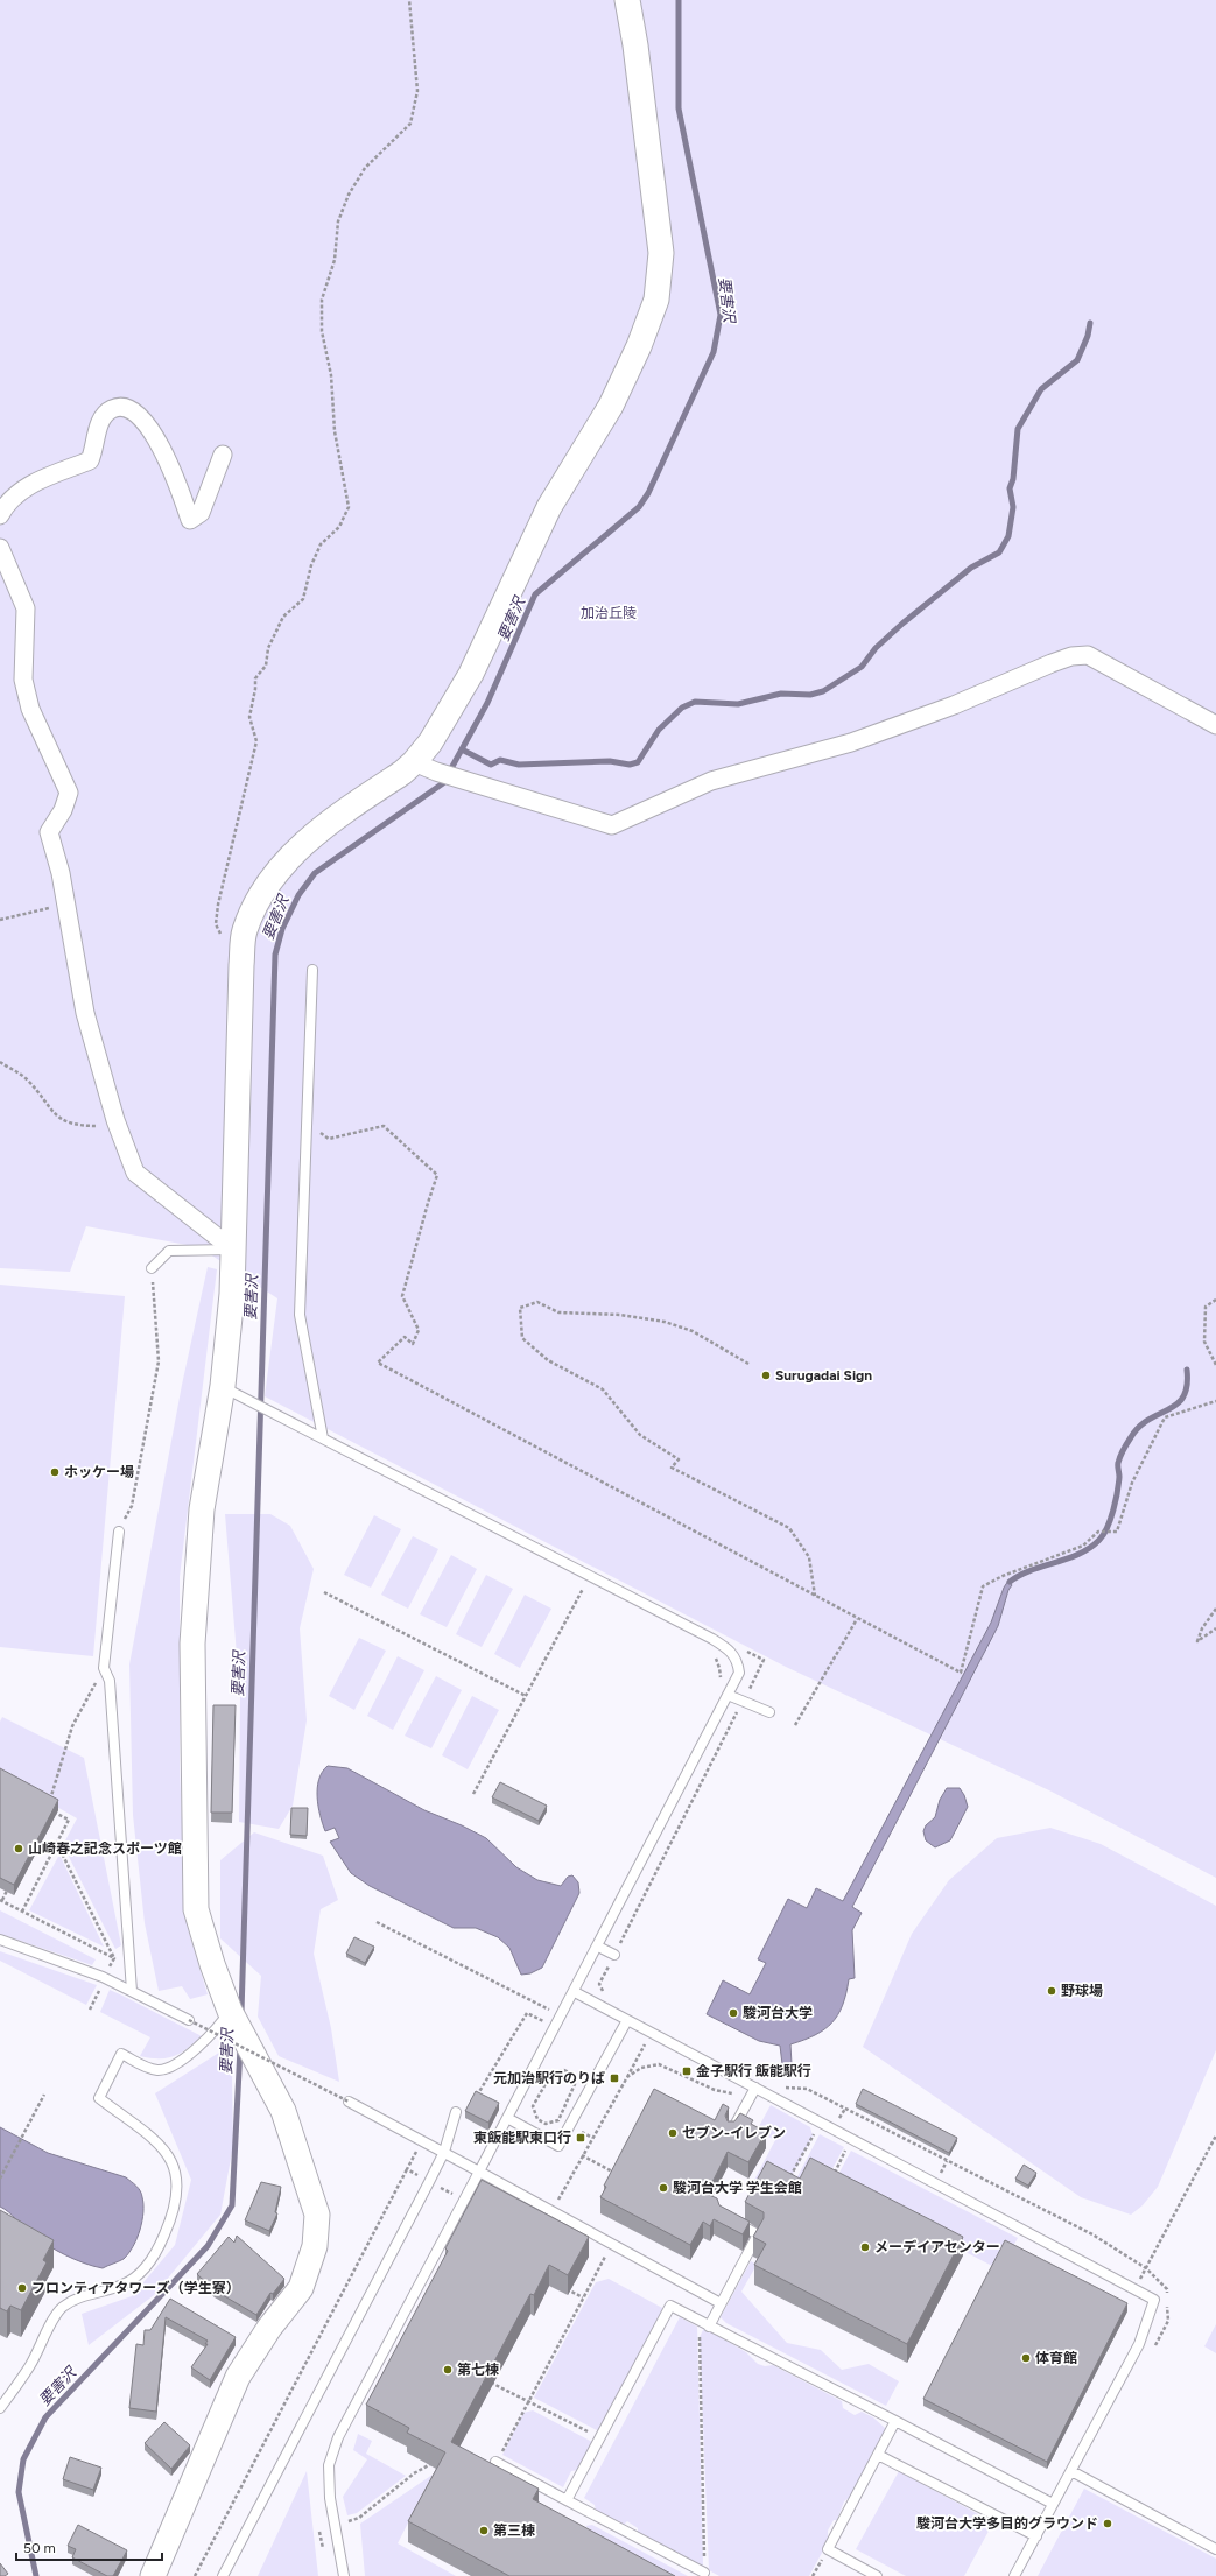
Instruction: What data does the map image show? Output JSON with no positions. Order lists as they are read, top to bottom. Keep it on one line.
{"water":["要害沢"],"parks":["加治丘陵"],"places":{"other":["Surugadai Sign","ホッケー場","山崎春之記念スポーツ館","野球場","駿河台大学","セブン-イレブン","駿河台大学 学生会館","メーデイアセンター","フロンティアタワーズ（学生寮）","体育館","第七棟","駿河台大学多目的グラウンド","第三棟"],"transit":["金子駅行 飯能駅行","元加治駅行のりば","東飯能駅東口行"]},"scale_bar":"50 m"}
